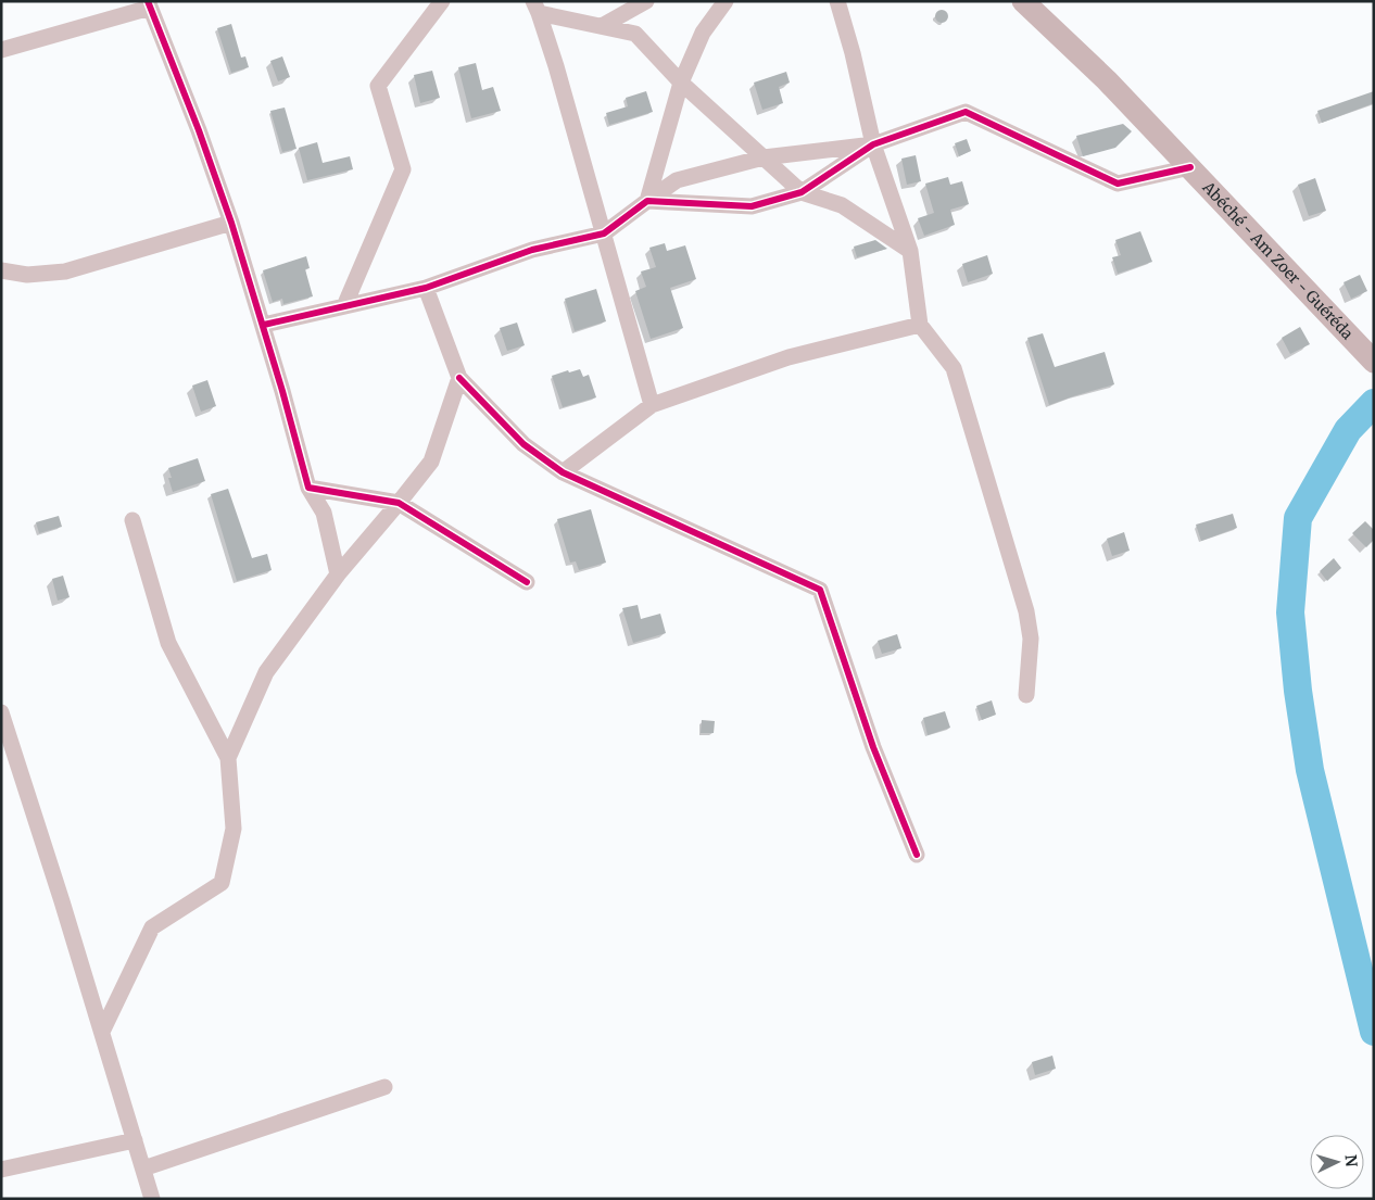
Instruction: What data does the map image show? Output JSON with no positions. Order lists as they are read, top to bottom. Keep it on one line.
{"streets":{"main road":["Abéché - Am Zoer - Guéréda"]},"north":"right"}
